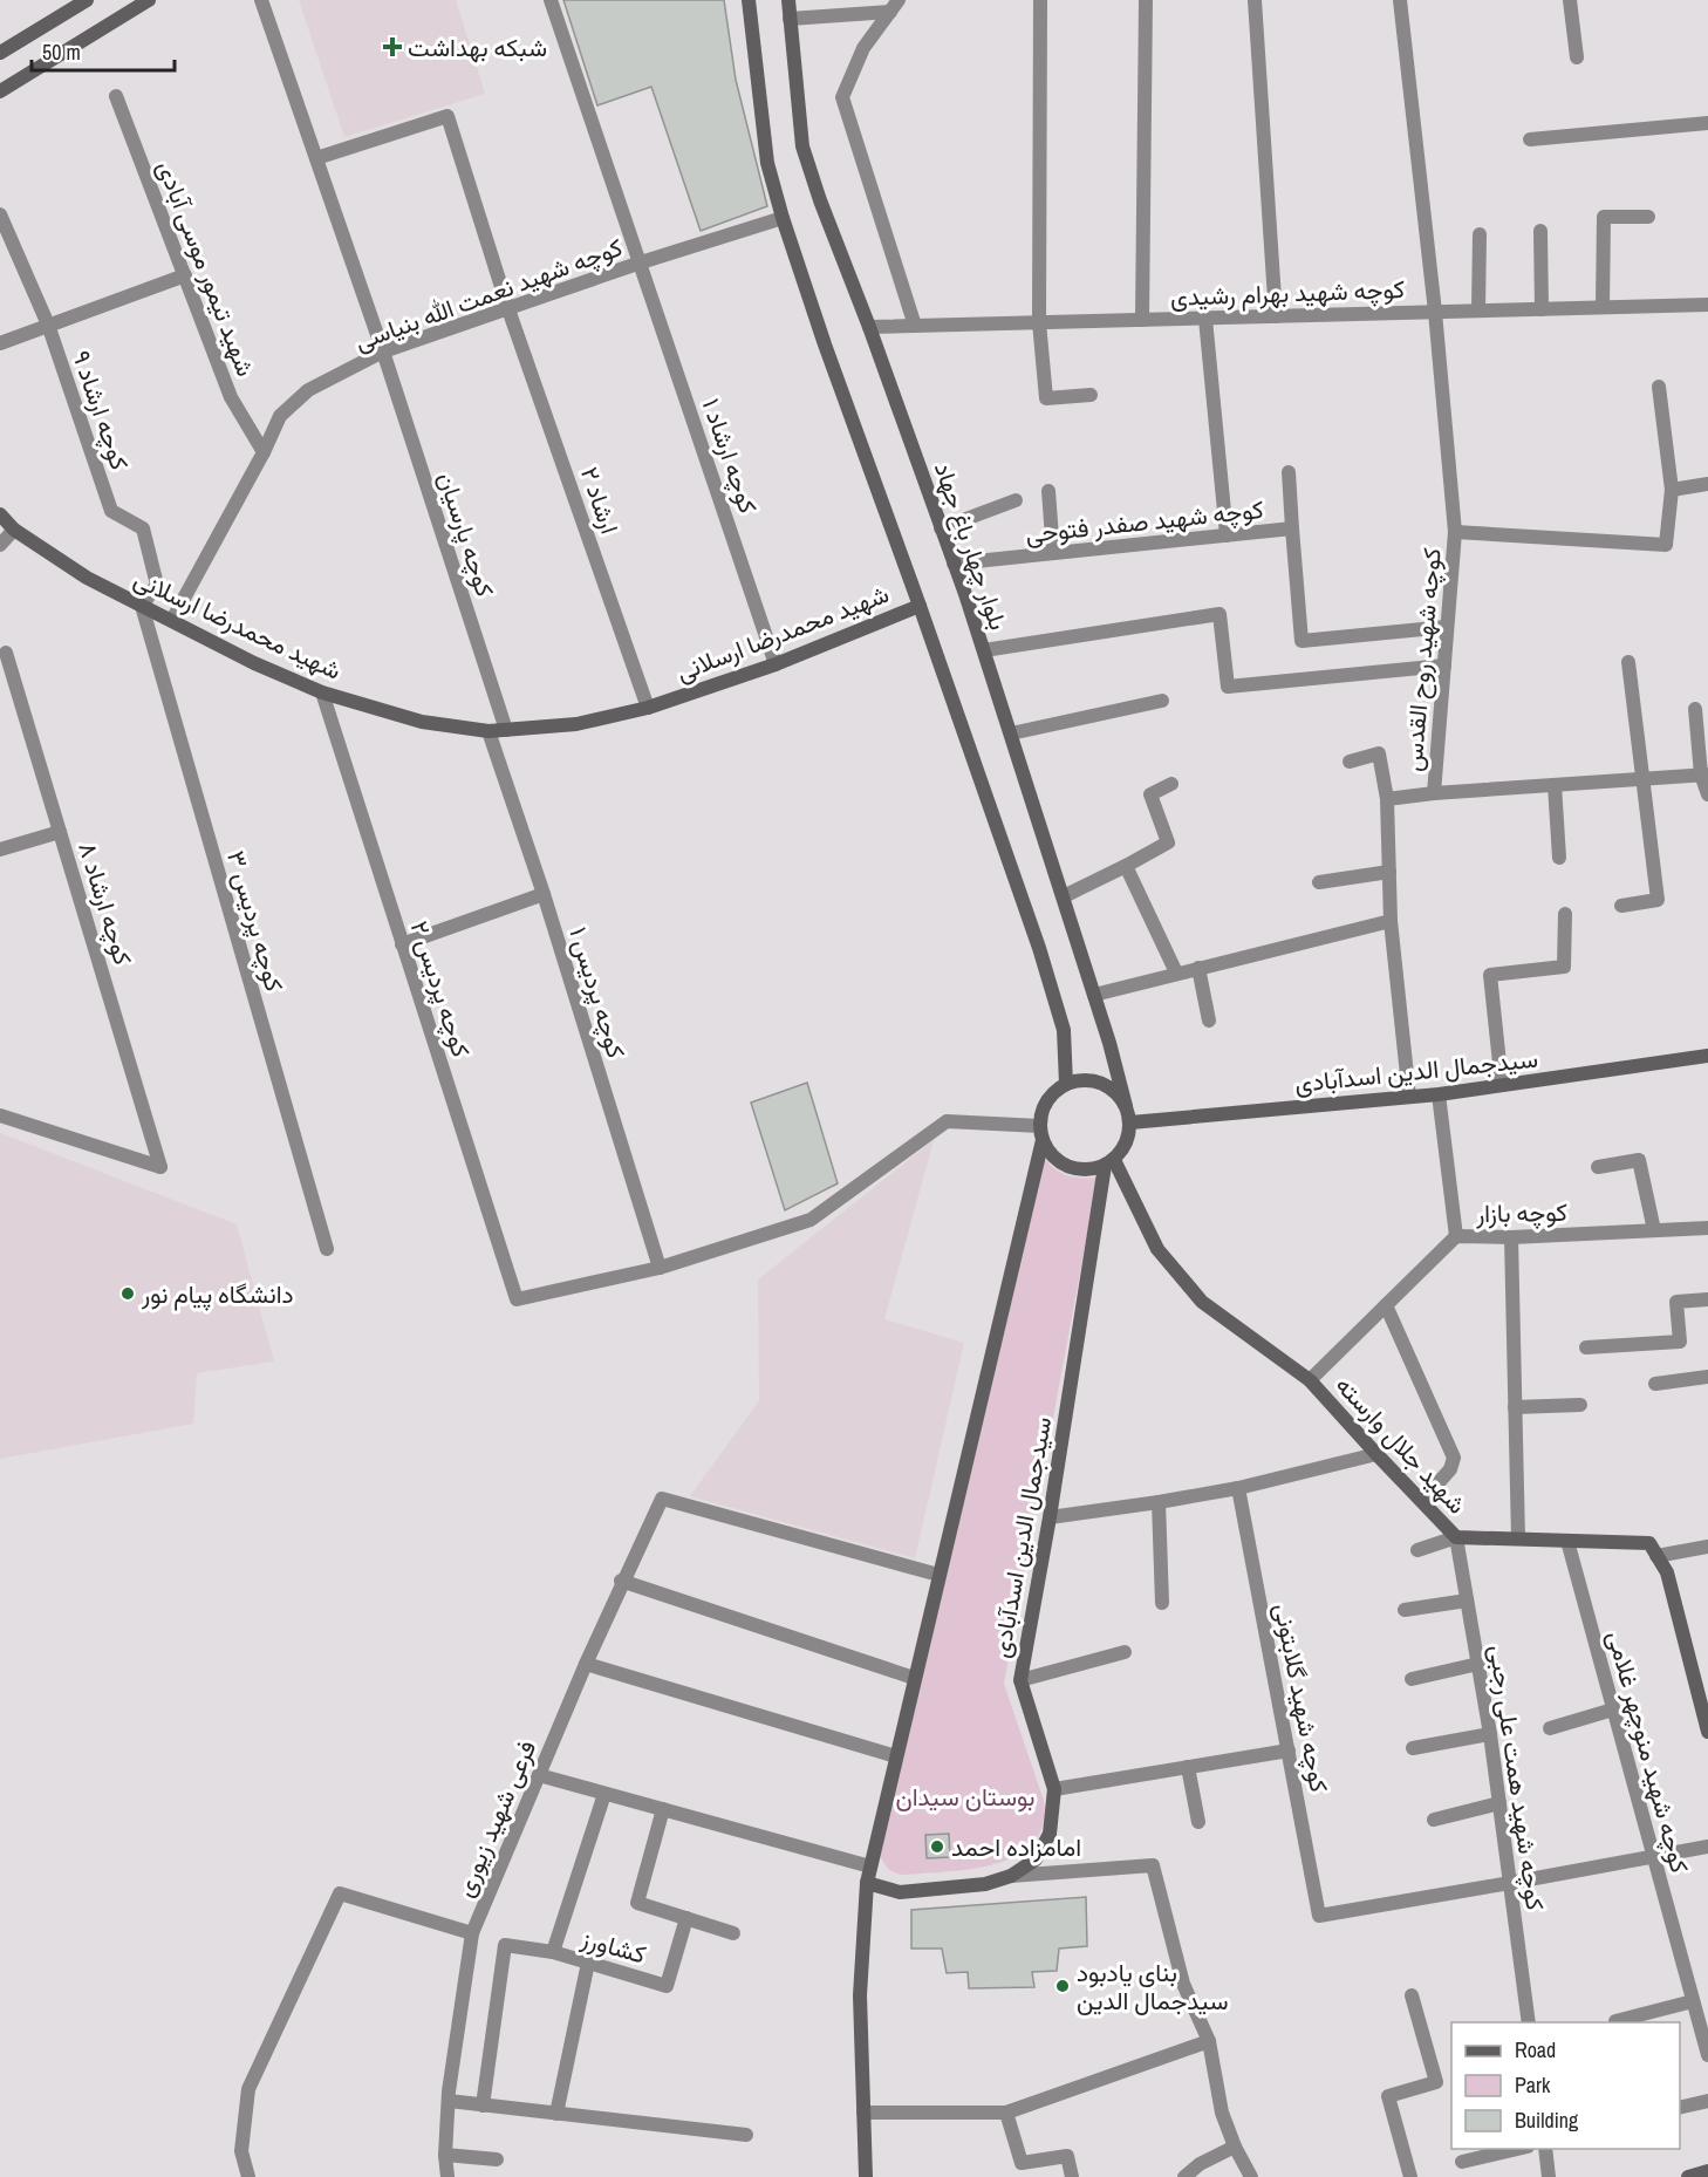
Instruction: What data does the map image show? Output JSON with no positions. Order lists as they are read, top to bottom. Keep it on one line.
{"streets":{"street":["شهید تیمور موسی آبادی","کوچه شهید بهرام رشیدی","کوچه شهید نعمت الله بنیاسی","کوچه ارشاد ۹","کوچه ارشاد ۱","ارشاد ۲","کوچه شهید صفدر فتوحی","کوچه پارسیان","بلوار چهار باغ جهاد","شهید محمدرضا ارسلانی","کوچه شهید روح القدس","کوچه ارشاد ۸","کوچه پردیس ۳","کوچه پردیس ۲","کوچه پردیس ۱","سیدجمال الدین اسدآبادی","کوچه بازار","شهید جلال وارسته","کوچه شهید گلابتونی","کوچه شهید منوچهر غلامی","کوچه شهید همت علی رجبی","فرعی شهید زیوری","کشاورز"]},"crossings":[["شهید تیمور موسی آبادی","کوچه شهید نعمت الله بنیاسی"],["کوچه شهید بهرام رشیدی","بلوار چهار باغ جهاد"],["کوچه شهید بهرام رشیدی","کوچه شهید روح القدس"],["کوچه شهید نعمت الله بنیاسی","کوچه ارشاد ۱"],["کوچه شهید نعمت الله بنیاسی","ارشاد ۲"],["کوچه شهید نعمت الله بنیاسی","کوچه پارسیان"],["کوچه شهید نعمت الله بنیاسی","شهید محمدرضا ارسلانی"],["کوچه ارشاد ۹","شهید محمدرضا ارسلانی"],["کوچه ارشاد ۹","کوچه پردیس ۳"],["کوچه ارشاد ۱","شهید محمدرضا ارسلانی"],["ارشاد ۲","کوچه پارسیان"],["ارشاد ۲","شهید محمدرضا ارسلانی"],["کوچه شهید صفدر فتوحی","بلوار چهار باغ جهاد"],["کوچه شهید صفدر فتوحی","کوچه شهید روح القدس"],["کوچه پارسیان","شهید محمدرضا ارسلانی"],["بلوار چهار باغ جهاد","سیدجمال الدین اسدآبادی"],["بلوار چهار باغ جهاد","شهید جلال وارسته"],["شهید محمدرضا ارسلانی","کوچه پردیس ۳"],["شهید محمدرضا ارسلانی","کوچه پردیس ۲"],["شهید محمدرضا ارسلانی","کوچه پردیس ۱"],["کوچه شهید روح القدس","سیدجمال الدین اسدآبادی"],["کوچه پردیس ۲","کوچه پردیس ۱"],["سیدجمال الدین اسدآبادی","شهید جلال وارسته"],["کوچه بازار","شهید جلال وارسته"],["شهید جلال وارسته","کوچه شهید منوچهر غلامی"],["شهید جلال وارسته","کوچه شهید همت علی رجبی"],["کوچه شهید گلابتونی","کوچه شهید همت علی رجبی"]],"parks":["بوستان سیدان"],"places":{"health":["شبکه بهداشت"],"other":["دانشگاه پیام نور","امامزاده احمد","بنای یادبود سیدجمال الدین"]},"legend":["Road","Park","Building"],"scale_bar":"50 m"}
